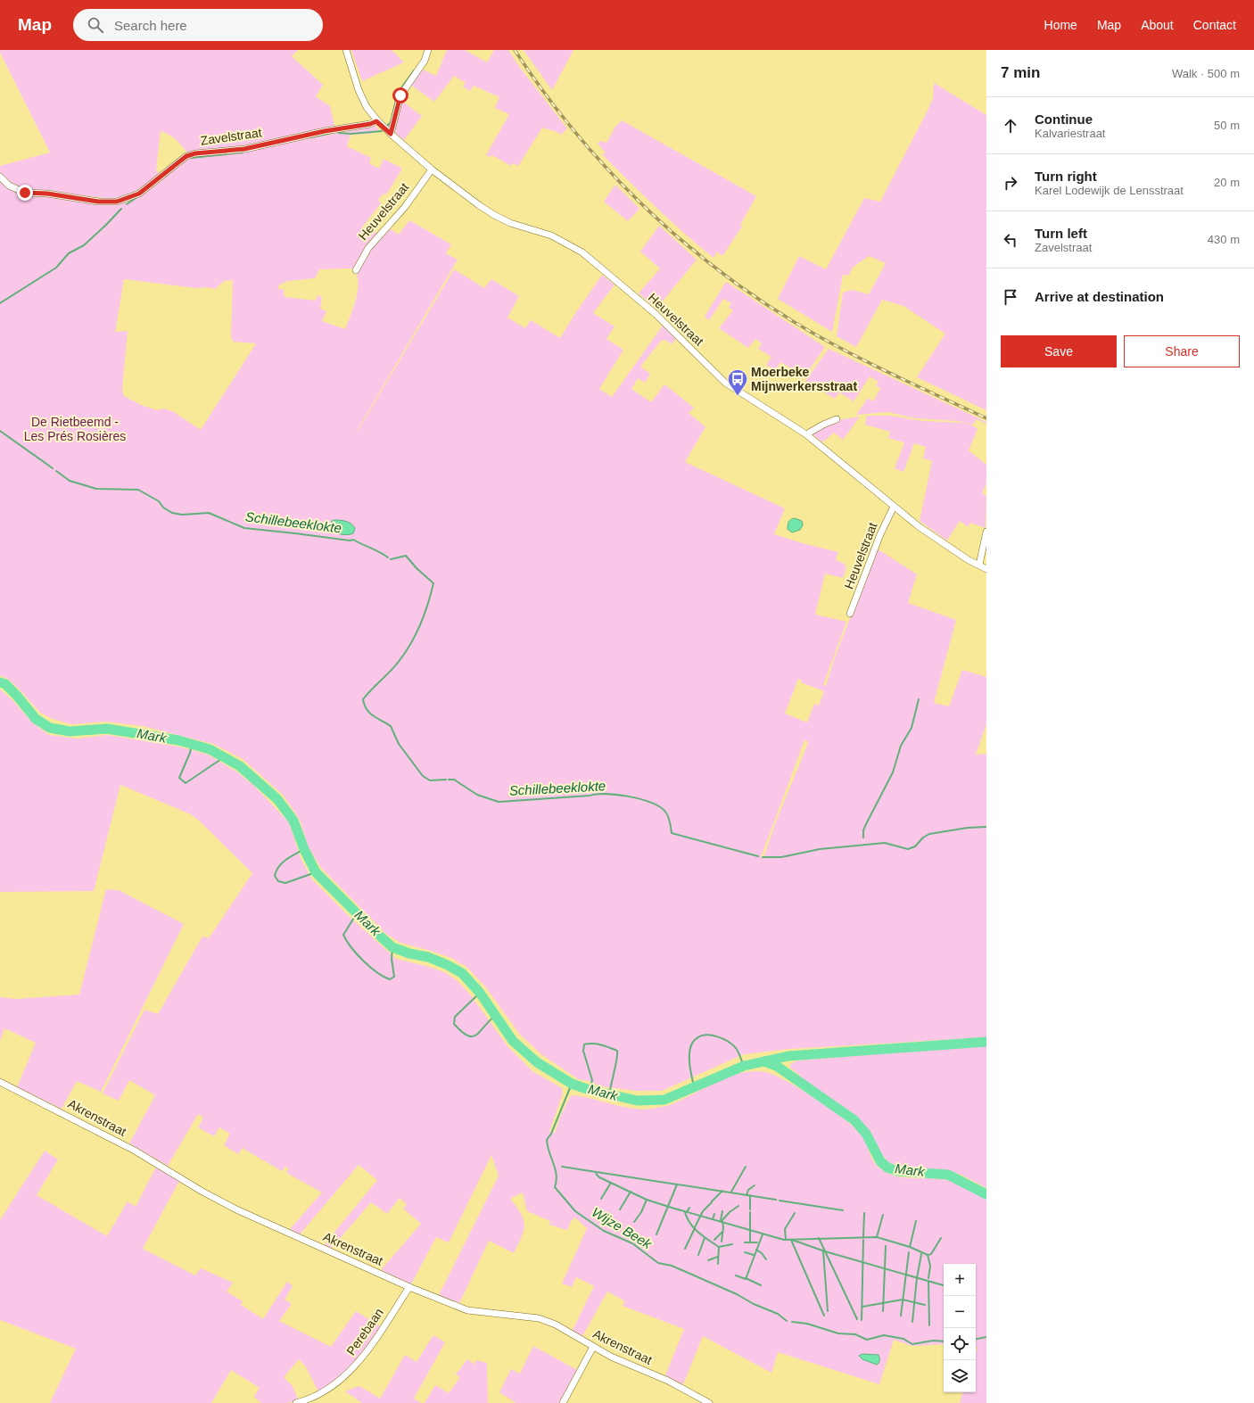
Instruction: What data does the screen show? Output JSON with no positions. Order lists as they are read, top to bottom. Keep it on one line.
{"streets":{"street":["Zavelstraat","Heuvelstraat","Akrenstraat","Perebaan"]},"crossings":[["Zavelstraat","Heuvelstraat"],["Akrenstraat","Perebaan"]],"water":["Schillebeeklokte","Mark","Wijze Beek"],"parks":["De Rietbeemd - Les Prés Rosières"],"places":{"bus stop":["Moerbeke Mijnwerkersstraat"]},"page":{"header":"Map","search":"Search here","nav":["Home","Map","About","Contact"],"heading":["7 min","Walk · 500 m"],"list":[["Continue","Kalvariestraat","50 m"],["Turn right","Karel Lodewijk de Lensstraat","20 m"],["Turn left","Zavelstraat","430 m"],"Arrive at destination"],"buttons":["Save","Share"],"map_buttons":["+","−"]}}
